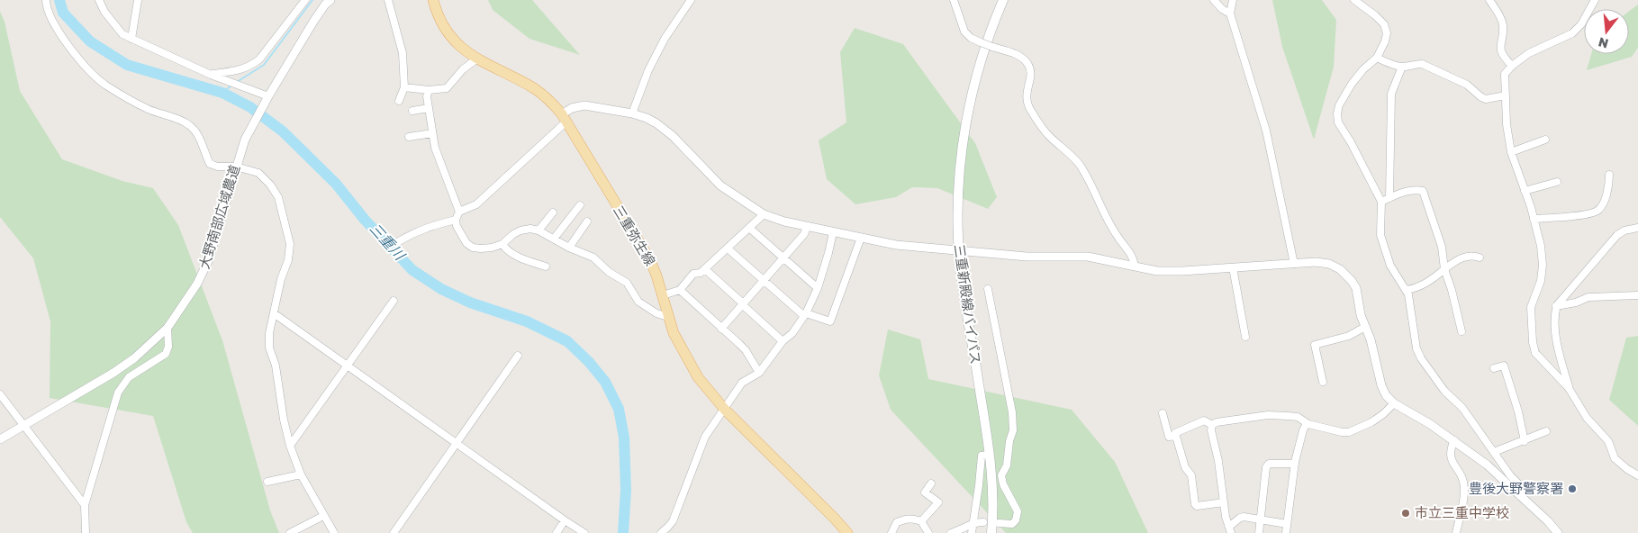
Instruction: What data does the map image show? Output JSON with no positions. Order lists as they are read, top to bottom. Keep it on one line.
{"streets":{"main road":["三重弥生線","三重新殿線バイパス"],"street":["大野南部広域農道"]},"water":["三重川"],"places":["豊後大野警察署","市立三重中学校"],"north":"bottom"}
